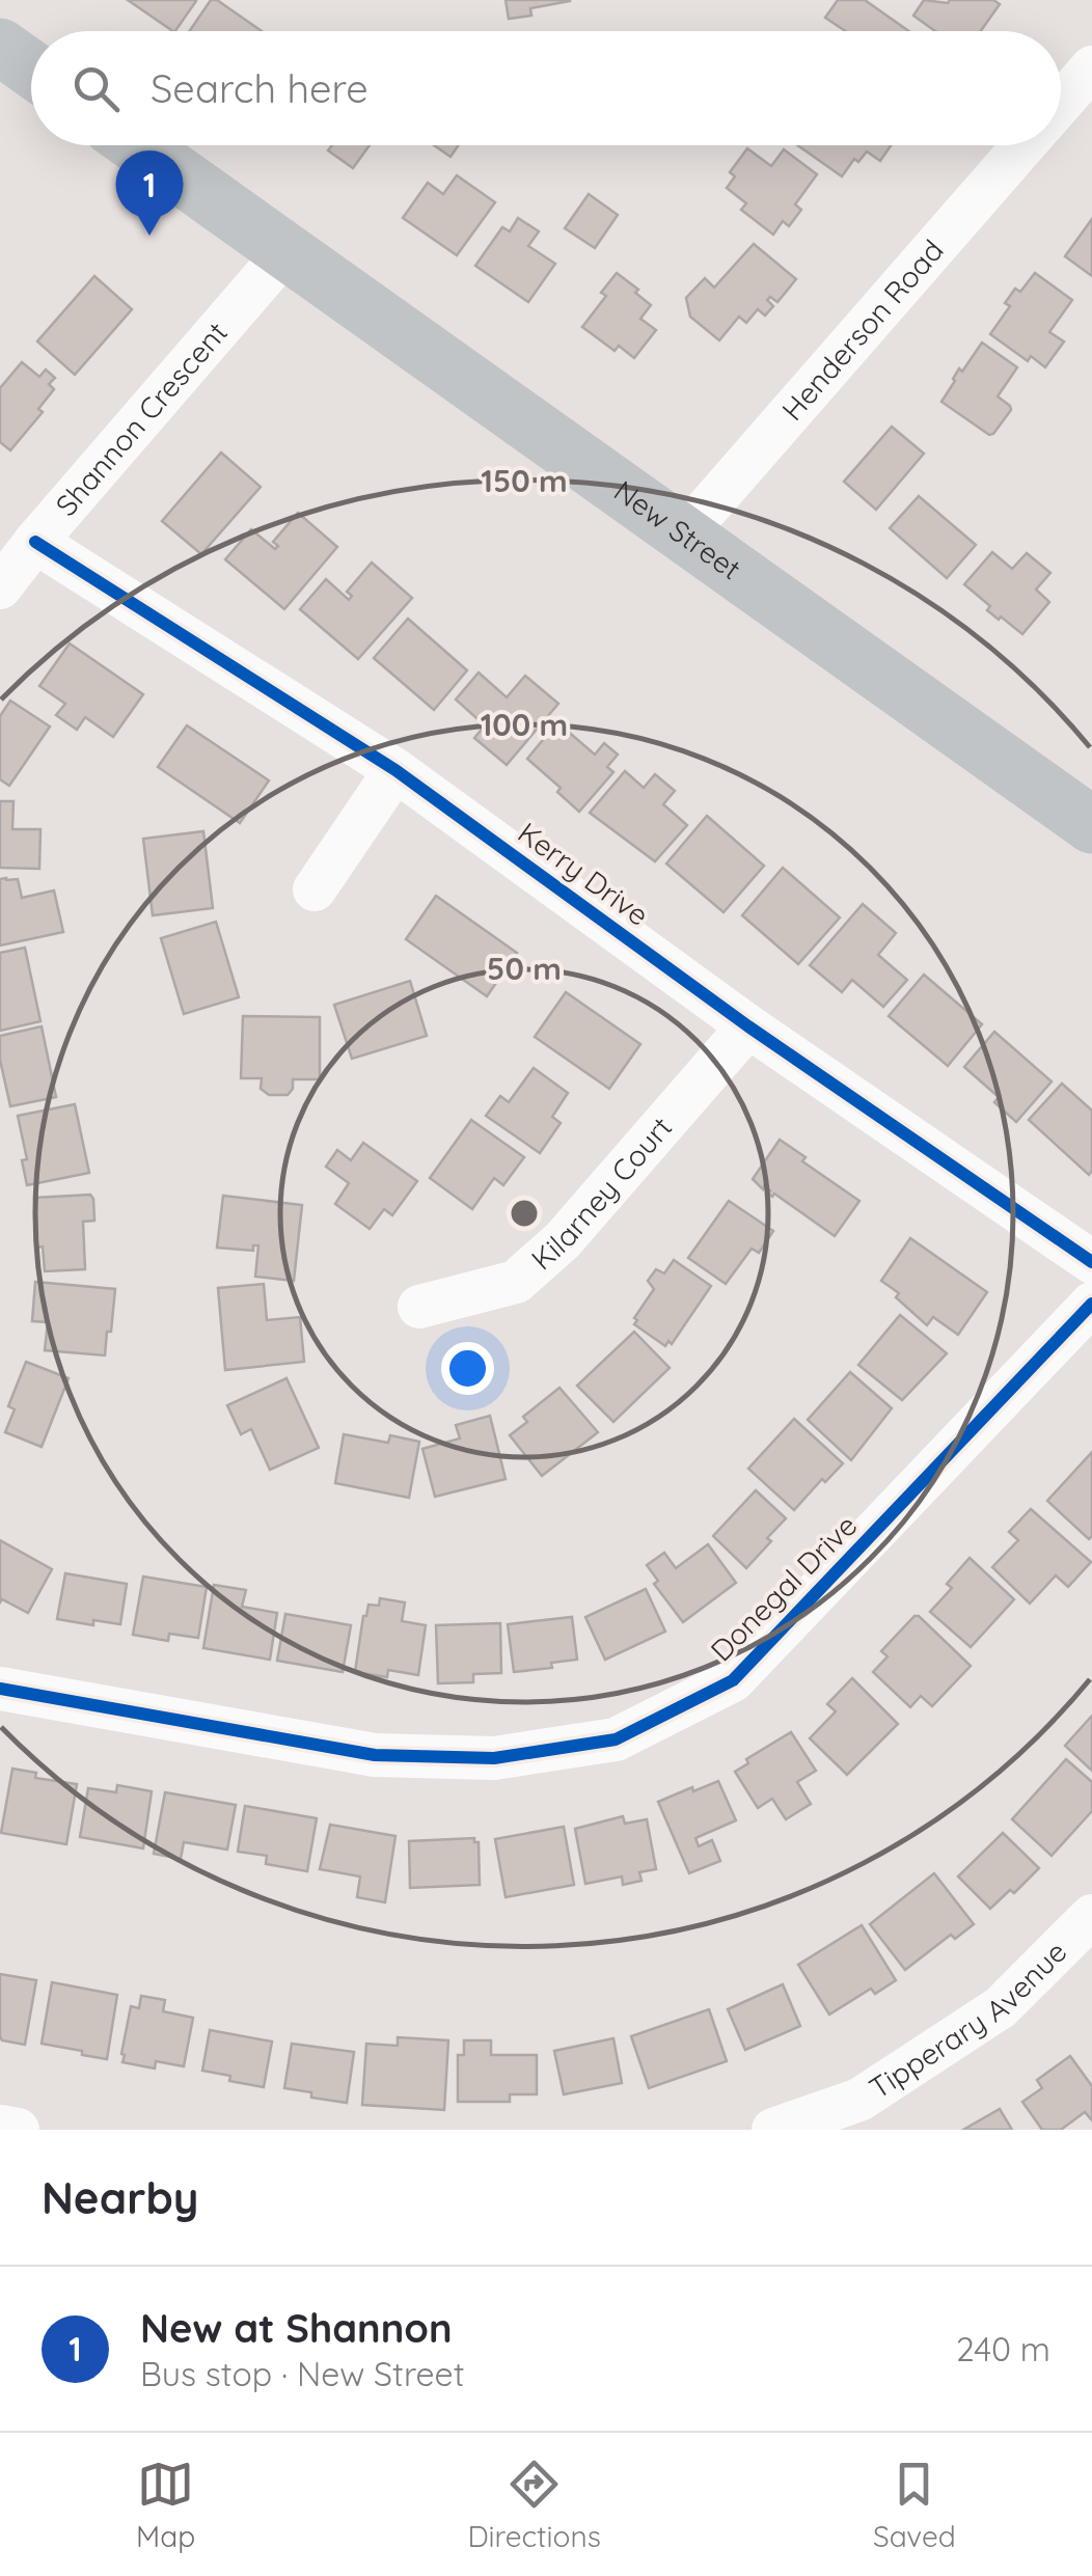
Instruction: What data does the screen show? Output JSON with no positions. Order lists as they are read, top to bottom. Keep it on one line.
{"streets":{"main road":["New Street"],"street":["Henderson Road","Shannon Crescent","Kerry Drive","Kilarney Court","Donegal Drive","Tipperary Avenue"]},"crossings":[["Henderson Road","New Street"],["Shannon Crescent","New Street"],["Shannon Crescent","Kerry Drive"],["Kerry Drive","Kilarney Court"]],"page":{"search":"Search here","pins":"1","heading":"Nearby","list":[{"mark":"1","name":"New at Shannon","note":"Bus stop · New Street","value":"240 m"}],"nav":["Map","Directions","Saved"]},"rings":["150 m","100 m","50 m"]}
